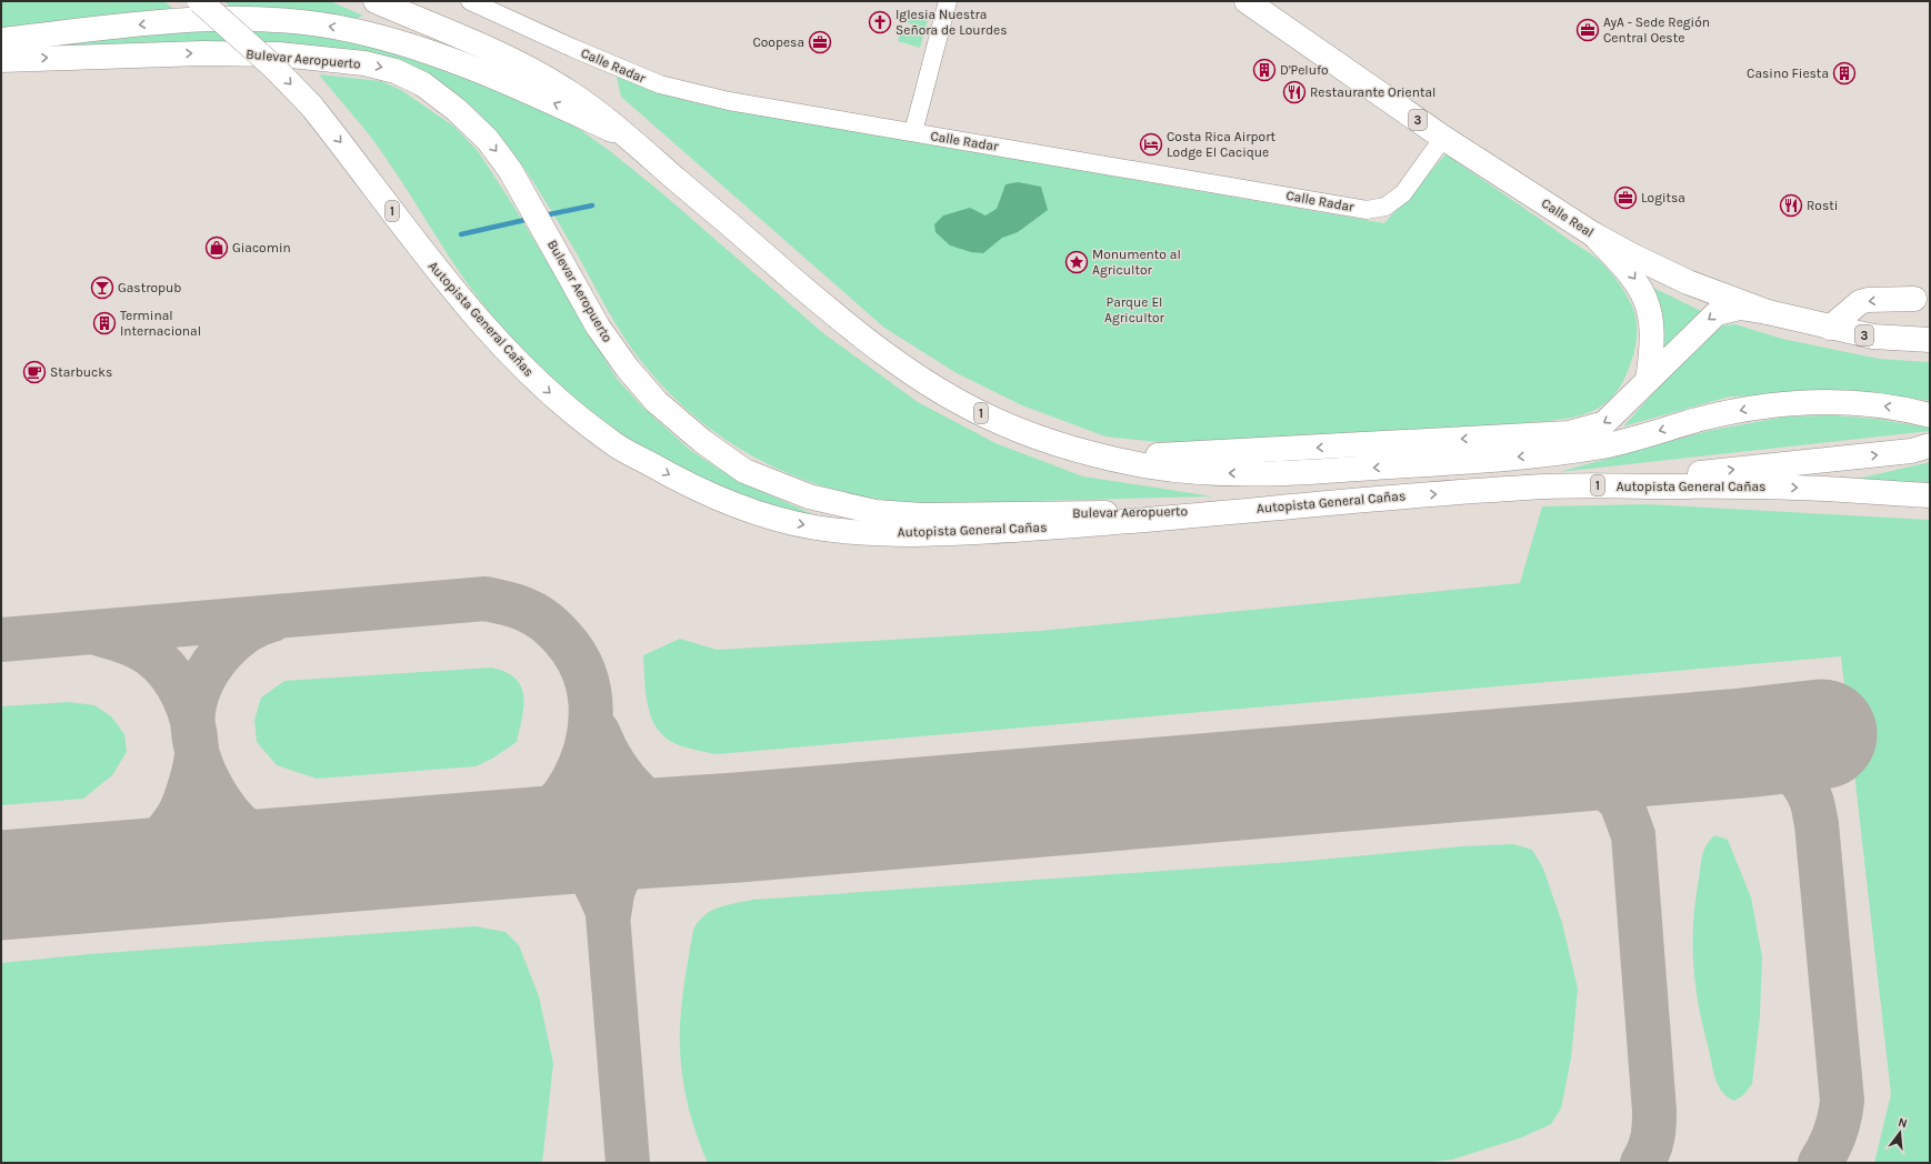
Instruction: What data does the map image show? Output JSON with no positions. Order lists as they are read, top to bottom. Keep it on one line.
{"streets":{"main road":["Bulevar Aeropuerto","3","1","Calle Real","Autopista General Cañas"],"street":["Calle Radar"]},"crossings":[["Bulevar Aeropuerto","Autopista General Cañas"],["Calle Radar","Calle Real"]],"parks":["Parque El Agricultor"],"places":{"church":["Iglesia Nuestra Señora de Lourdes"],"office":["AyA - Sede Región Central Oeste","Coopesa","Logitsa"],"building":["D'Pelufo","Casino Fiesta","Terminal Internacional"],"restaurant":["Restaurante Oriental","Rosti"],"hotel":["Costa Rica Airport Lodge El Cacique"],"shop":["Giacomin"],"place":["Monumento al Agricultor"],"bar":["Gastropub"],"cafe":["Starbucks"]},"north":"top"}
